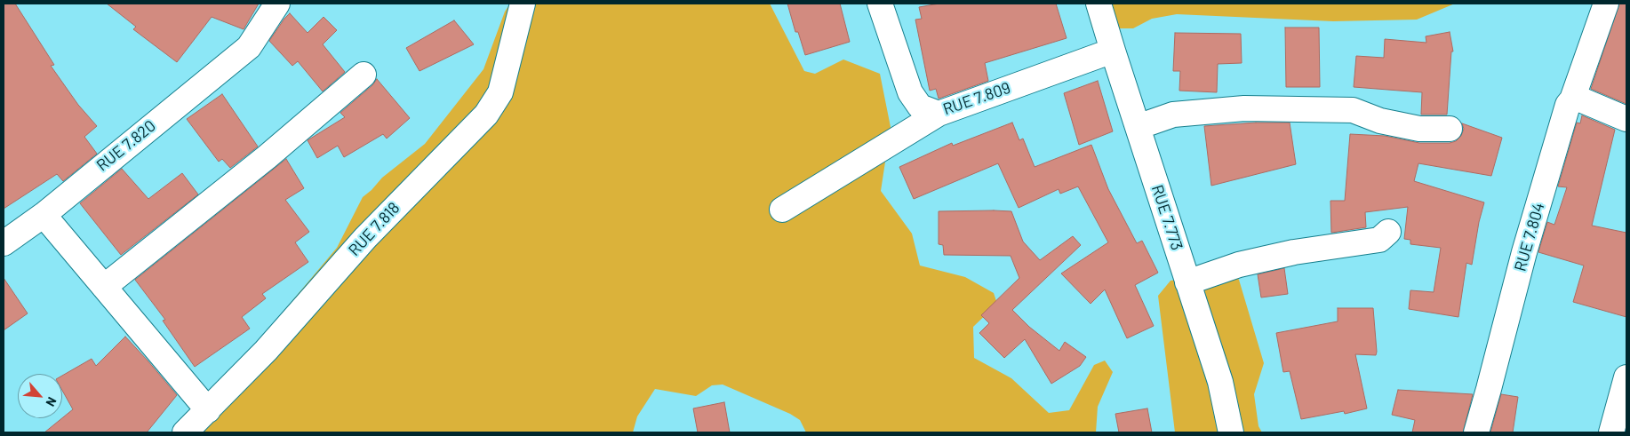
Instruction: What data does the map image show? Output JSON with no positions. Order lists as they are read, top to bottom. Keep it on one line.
{"streets":{"street":["RUE 7.809","RUE 7.820","RUE 7.773","RUE 7.818","RUE 7.804"]},"crossings":[["RUE 7.809","RUE 7.773"]],"north":"bottom right"}
